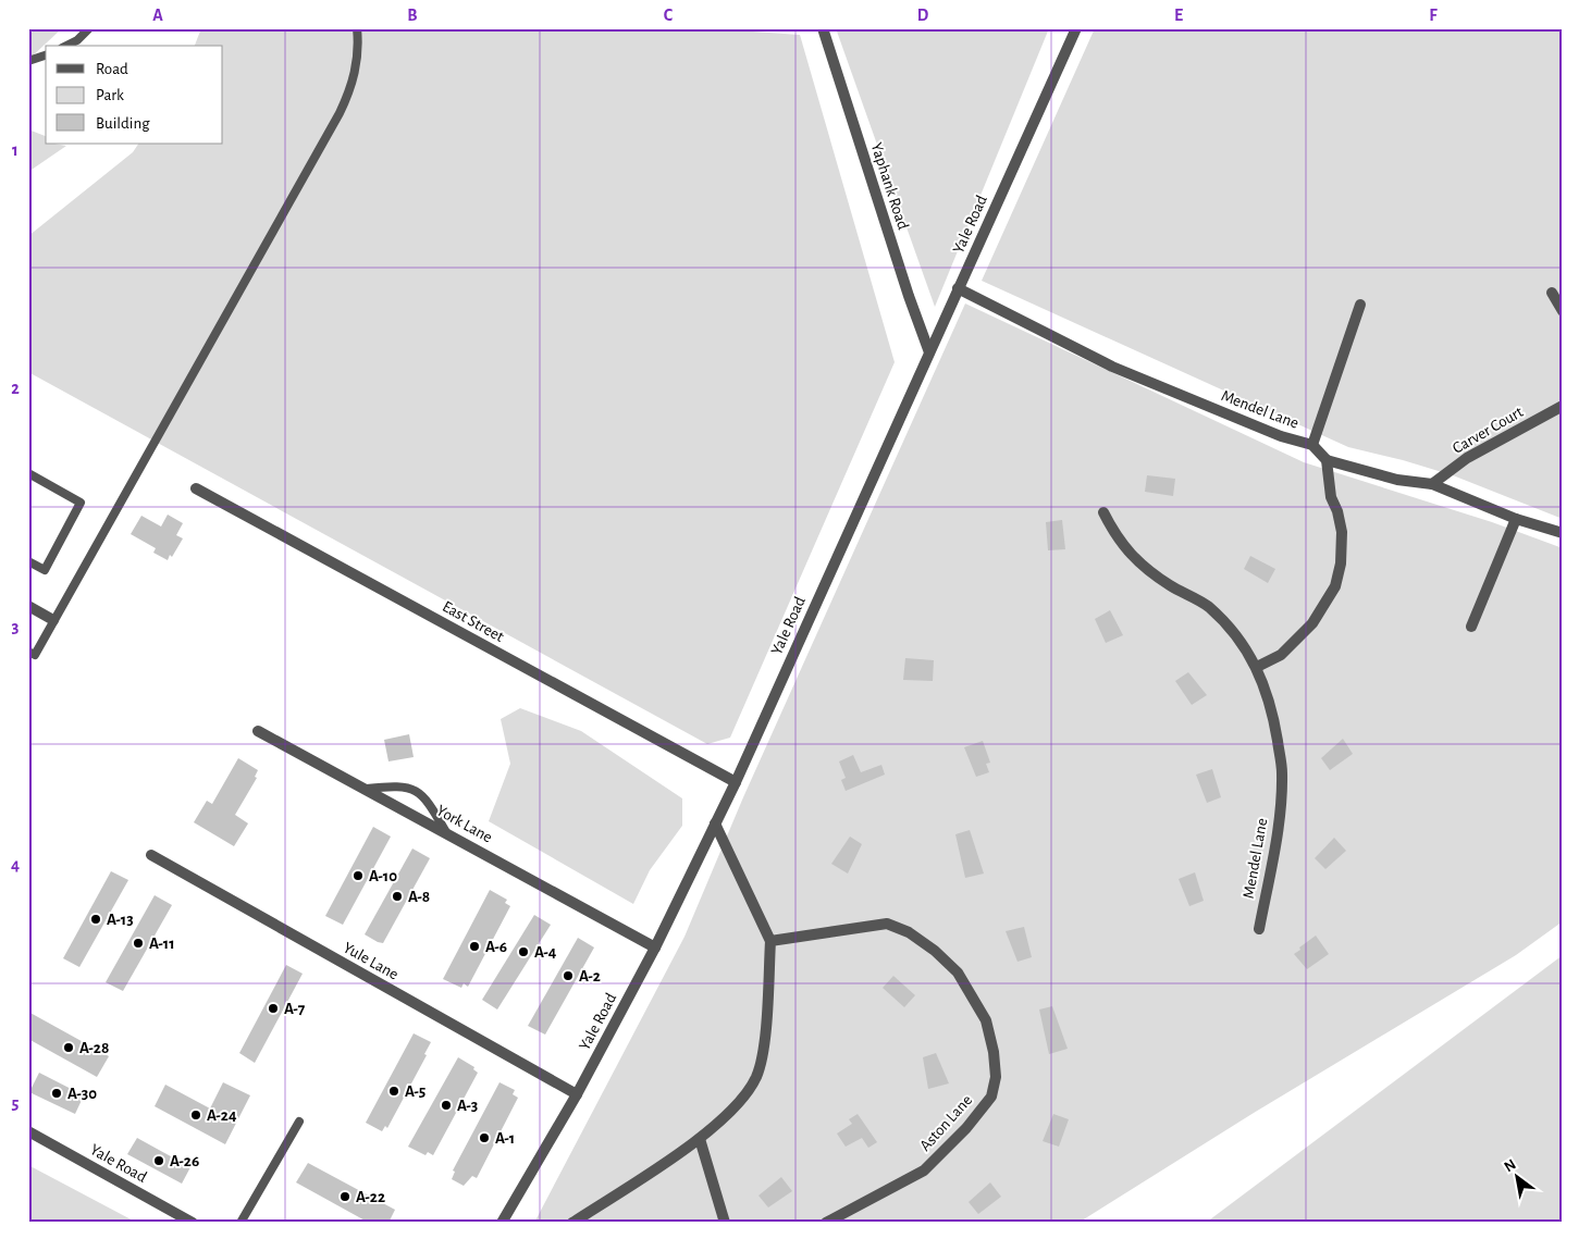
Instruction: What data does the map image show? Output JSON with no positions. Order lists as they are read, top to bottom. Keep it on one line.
{"streets":{"street":["Yaphank Road","Yale Road","Mendel Lane","Carver Court","East Street","York Lane","Yule Lane","Aston Lane"]},"crossings":[["Yaphank Road","Yale Road"],["Yale Road","Mendel Lane"],["Yale Road","East Street"],["Yale Road","York Lane"],["Yale Road","Yule Lane"]],"places":["A-10","A-8","A-13","A-11","A-6","A-4","A-2","A-7","A-28","A-5","A-30","A-3","A-24","A-1","A-26","A-22"],"legend":["Road","Park","Building"],"north":"top left","grid":{"columns":["A","B","C","D","E","F"],"rows":["1","2","3","4","5"]}}
